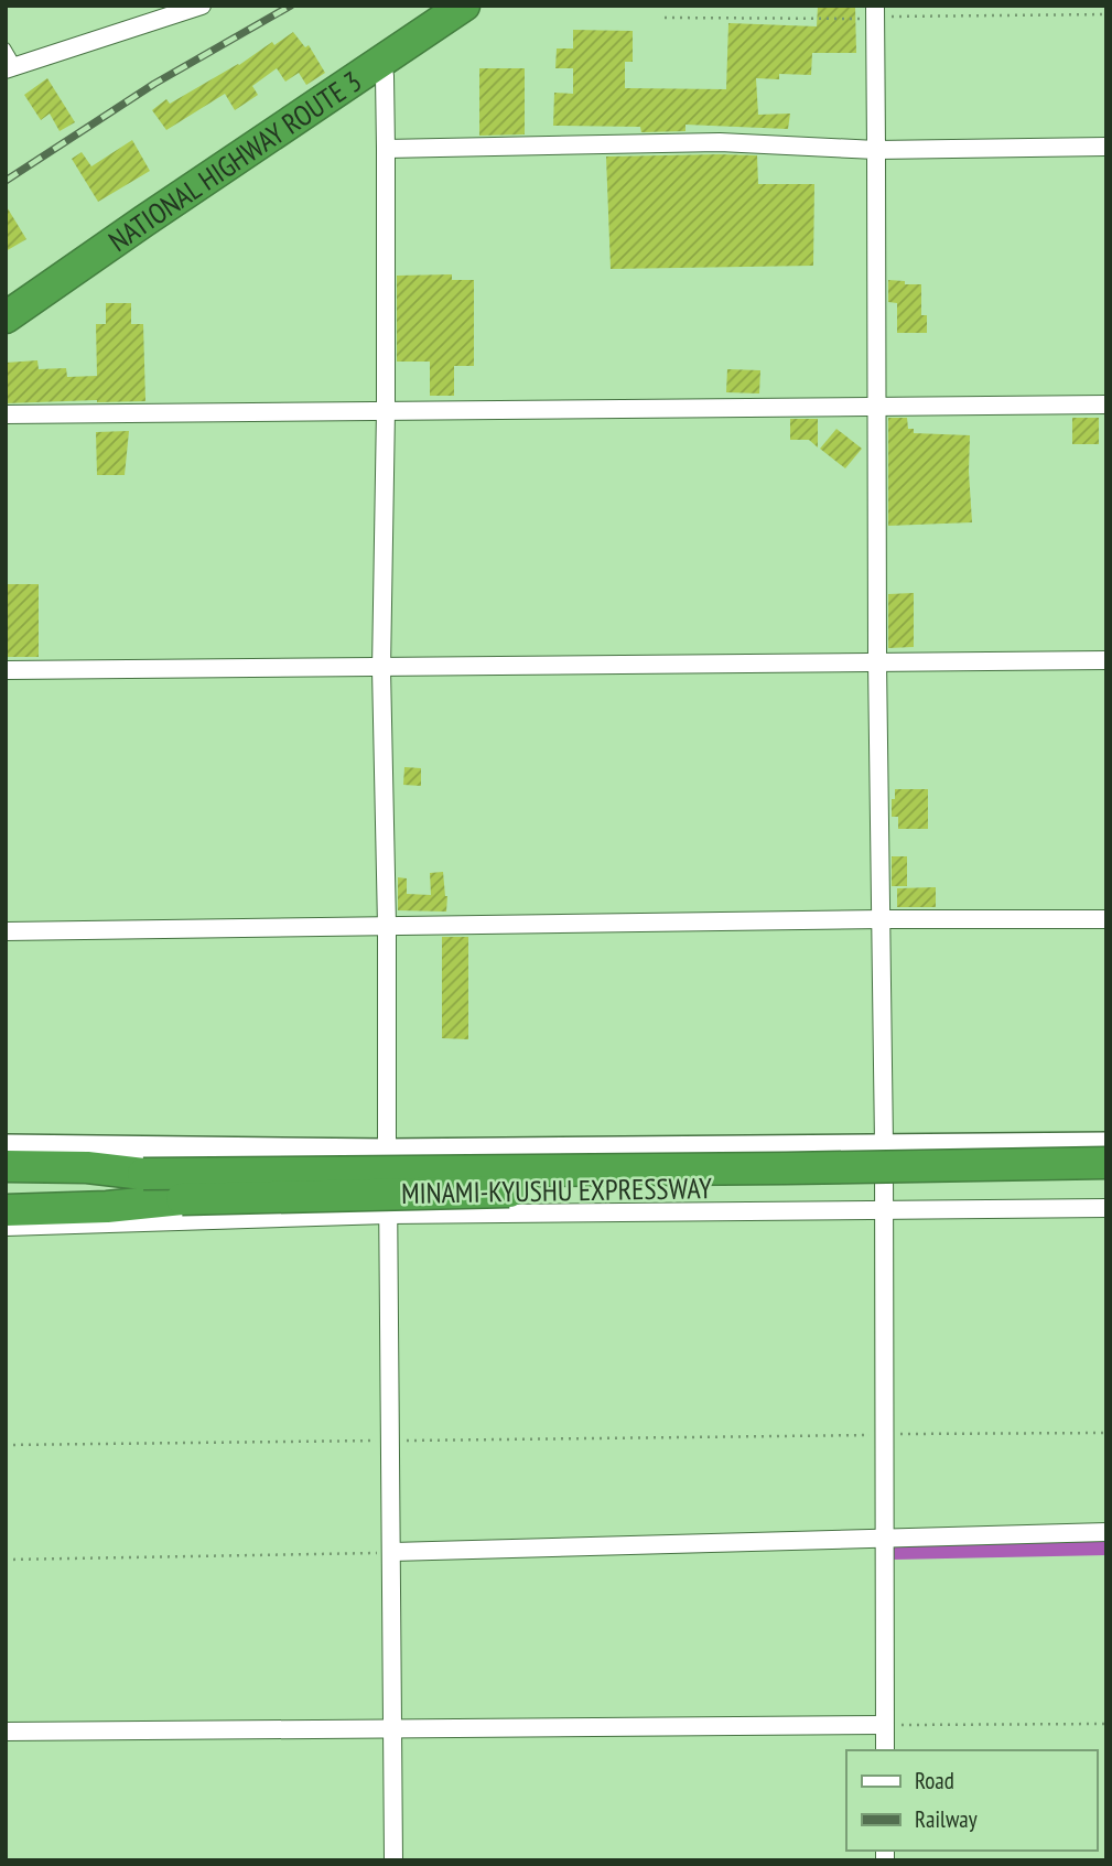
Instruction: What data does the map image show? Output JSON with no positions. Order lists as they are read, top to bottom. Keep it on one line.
{"streets":{"highway":["NATIONAL HIGHWAY ROUTE 3","MINAMI-KYUSHU EXPRESSWAY"]},"legend":["Road","Railway"]}
